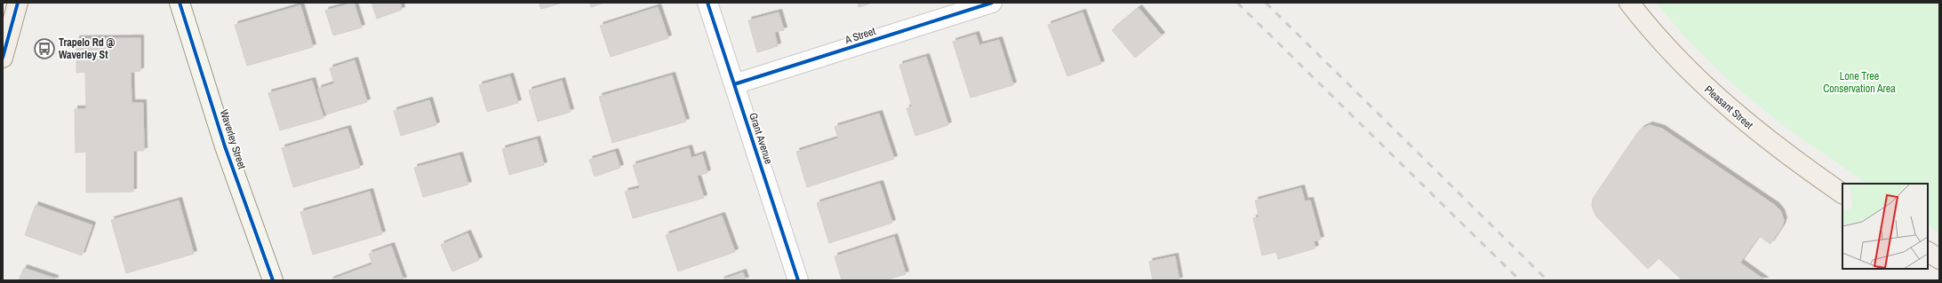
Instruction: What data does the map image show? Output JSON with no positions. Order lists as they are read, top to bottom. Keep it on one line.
{"streets":{"main road":["Pleasant Street"],"street":["A Street","Grant Avenue","Waverley Street"]},"crossings":[["A Street","Grant Avenue"]],"parks":["Lone Tree Conservation Area"],"places":{"bus stop":["Trapelo Rd @ Waverley St"]}}
